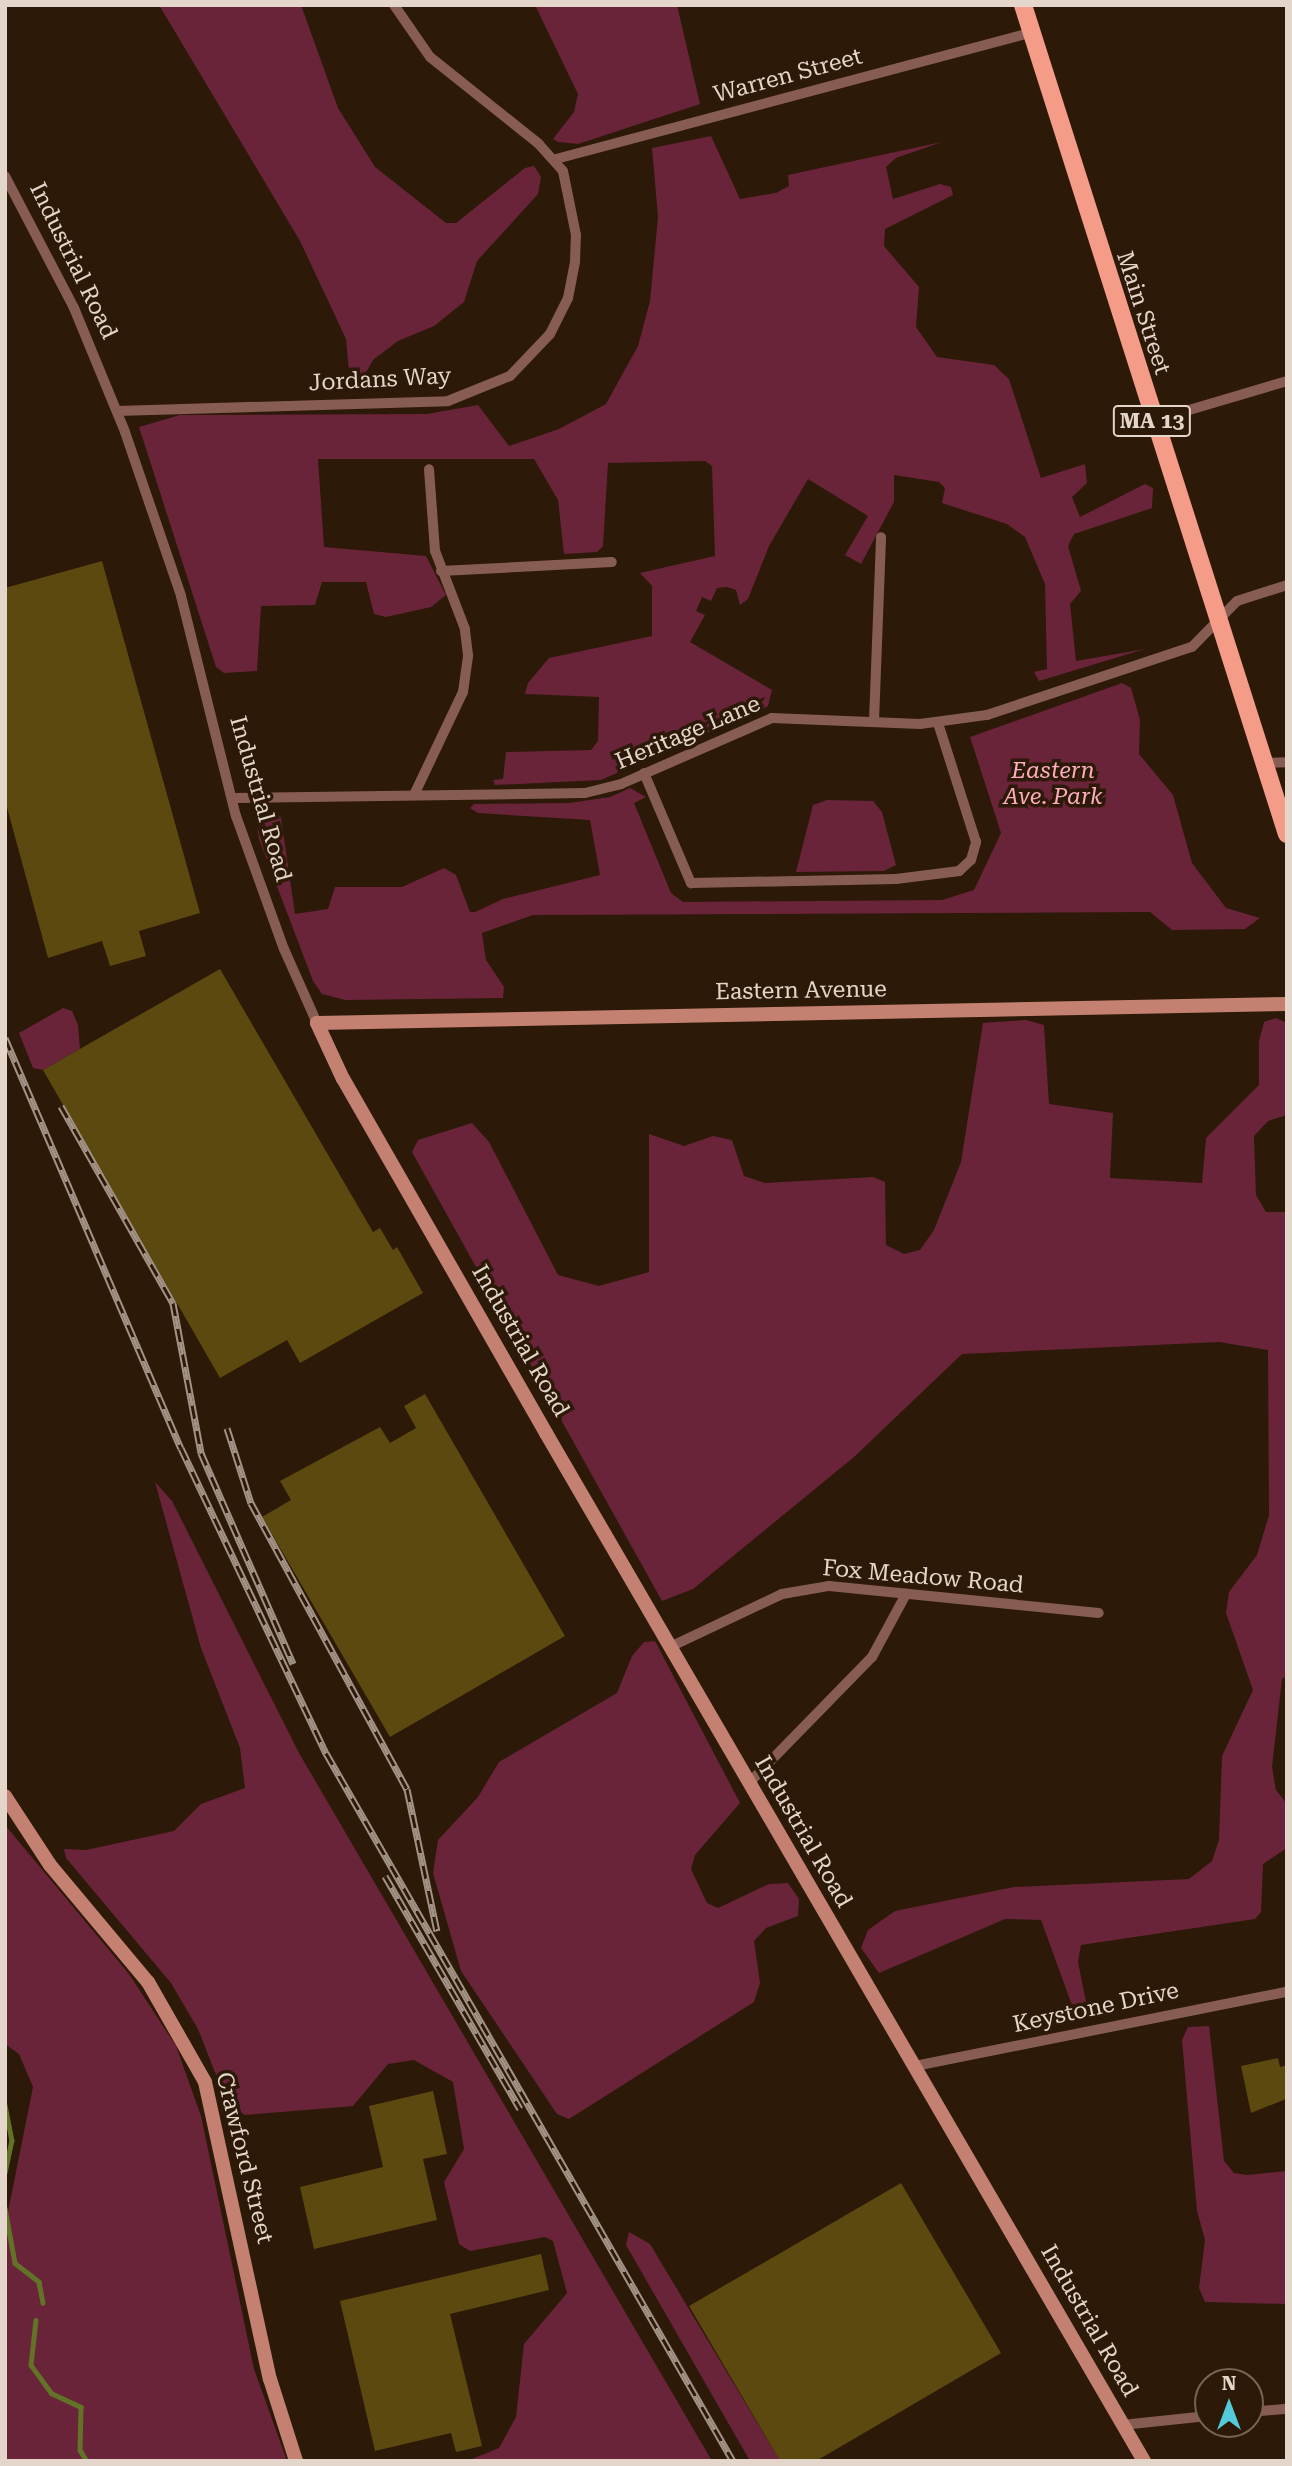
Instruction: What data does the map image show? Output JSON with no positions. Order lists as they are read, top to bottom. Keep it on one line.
{"streets":{"main road":["Main Street","MA 13"],"street":["Warren Street","Industrial Road","Jordans Way","Heritage Lane","Eastern Avenue","Fox Meadow Road","Keystone Drive","Crawford Street"]},"crossings":[["Warren Street","Main Street"],["Warren Street","Jordans Way"],["Industrial Road","Jordans Way"],["Industrial Road","Heritage Lane"],["Industrial Road","Eastern Avenue"],["Industrial Road","Fox Meadow Road"],["Industrial Road","Keystone Drive"],["Main Street","Heritage Lane"]],"parks":["Eastern Ave. Park"],"north":"top"}
